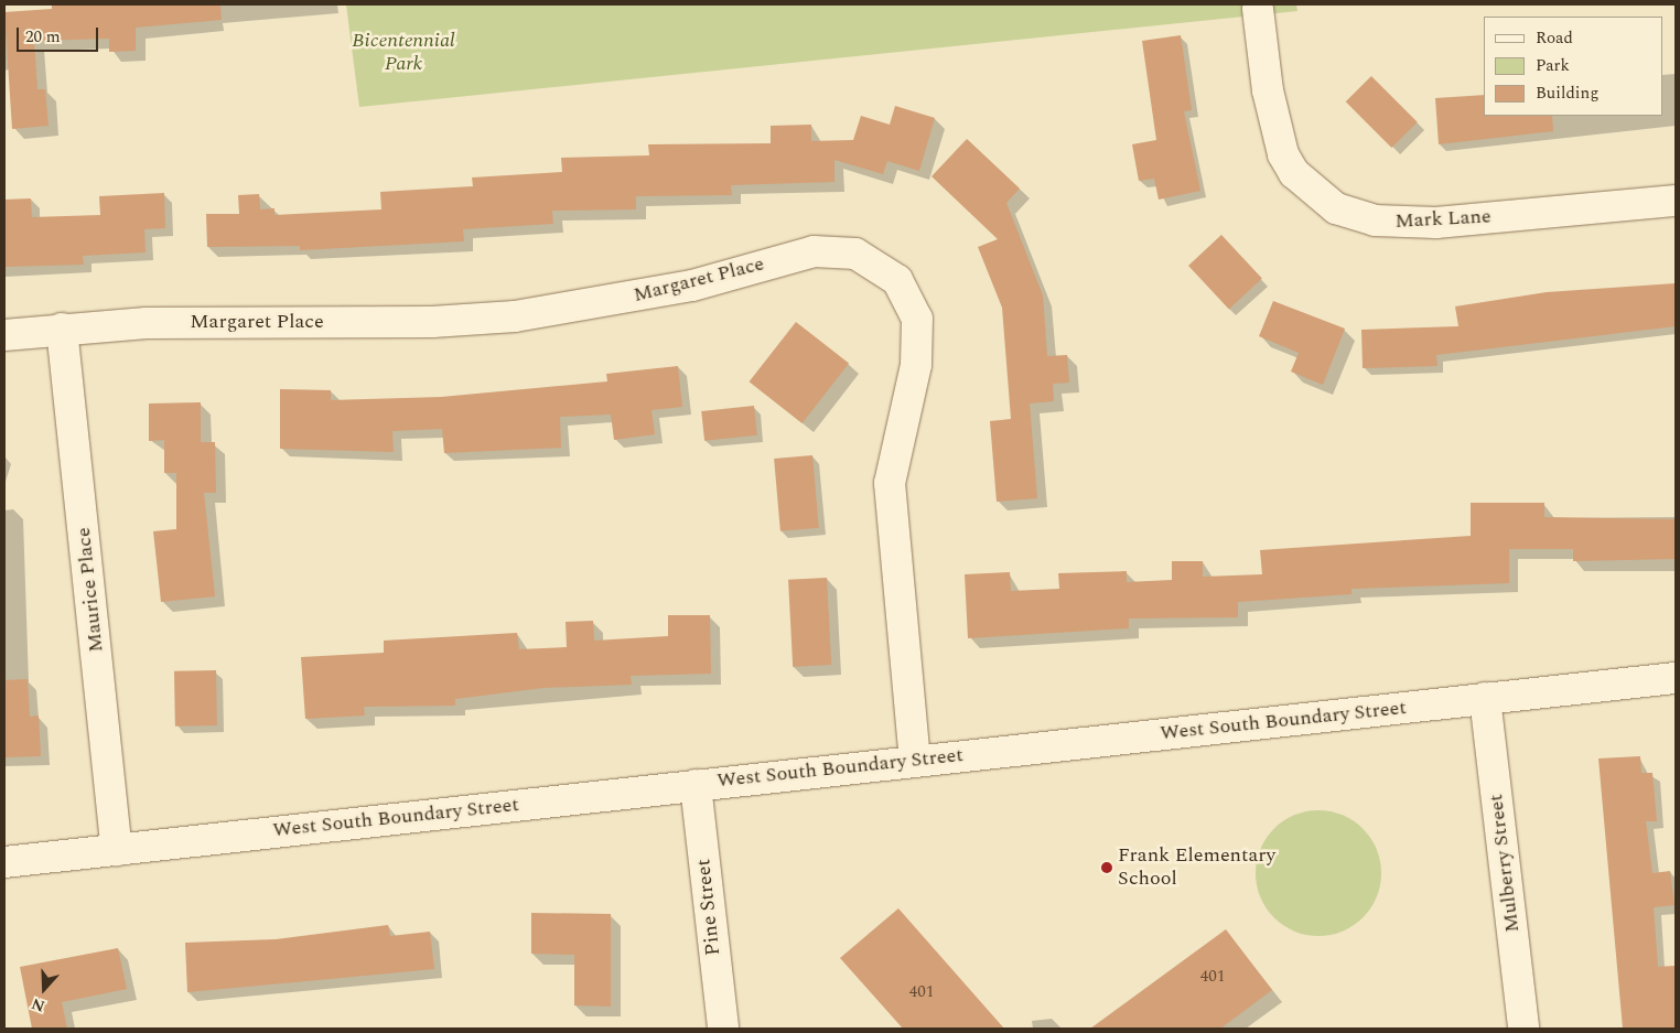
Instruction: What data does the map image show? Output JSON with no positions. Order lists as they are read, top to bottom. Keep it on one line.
{"streets":{"street":["Mark Lane","Margaret Place","Maurice Place","West South Boundary Street","Mulberry Street","Pine Street"]},"crossings":[["Margaret Place","Maurice Place"],["Margaret Place","West South Boundary Street"],["Maurice Place","West South Boundary Street"],["West South Boundary Street","Mulberry Street"],["West South Boundary Street","Pine Street"]],"parks":["Bicentennial Park"],"places":["Frank Elementary School"],"house_numbers":["401","401"],"legend":["Road","Park","Building"],"scale_bar":"20 m","north":"bottom"}
